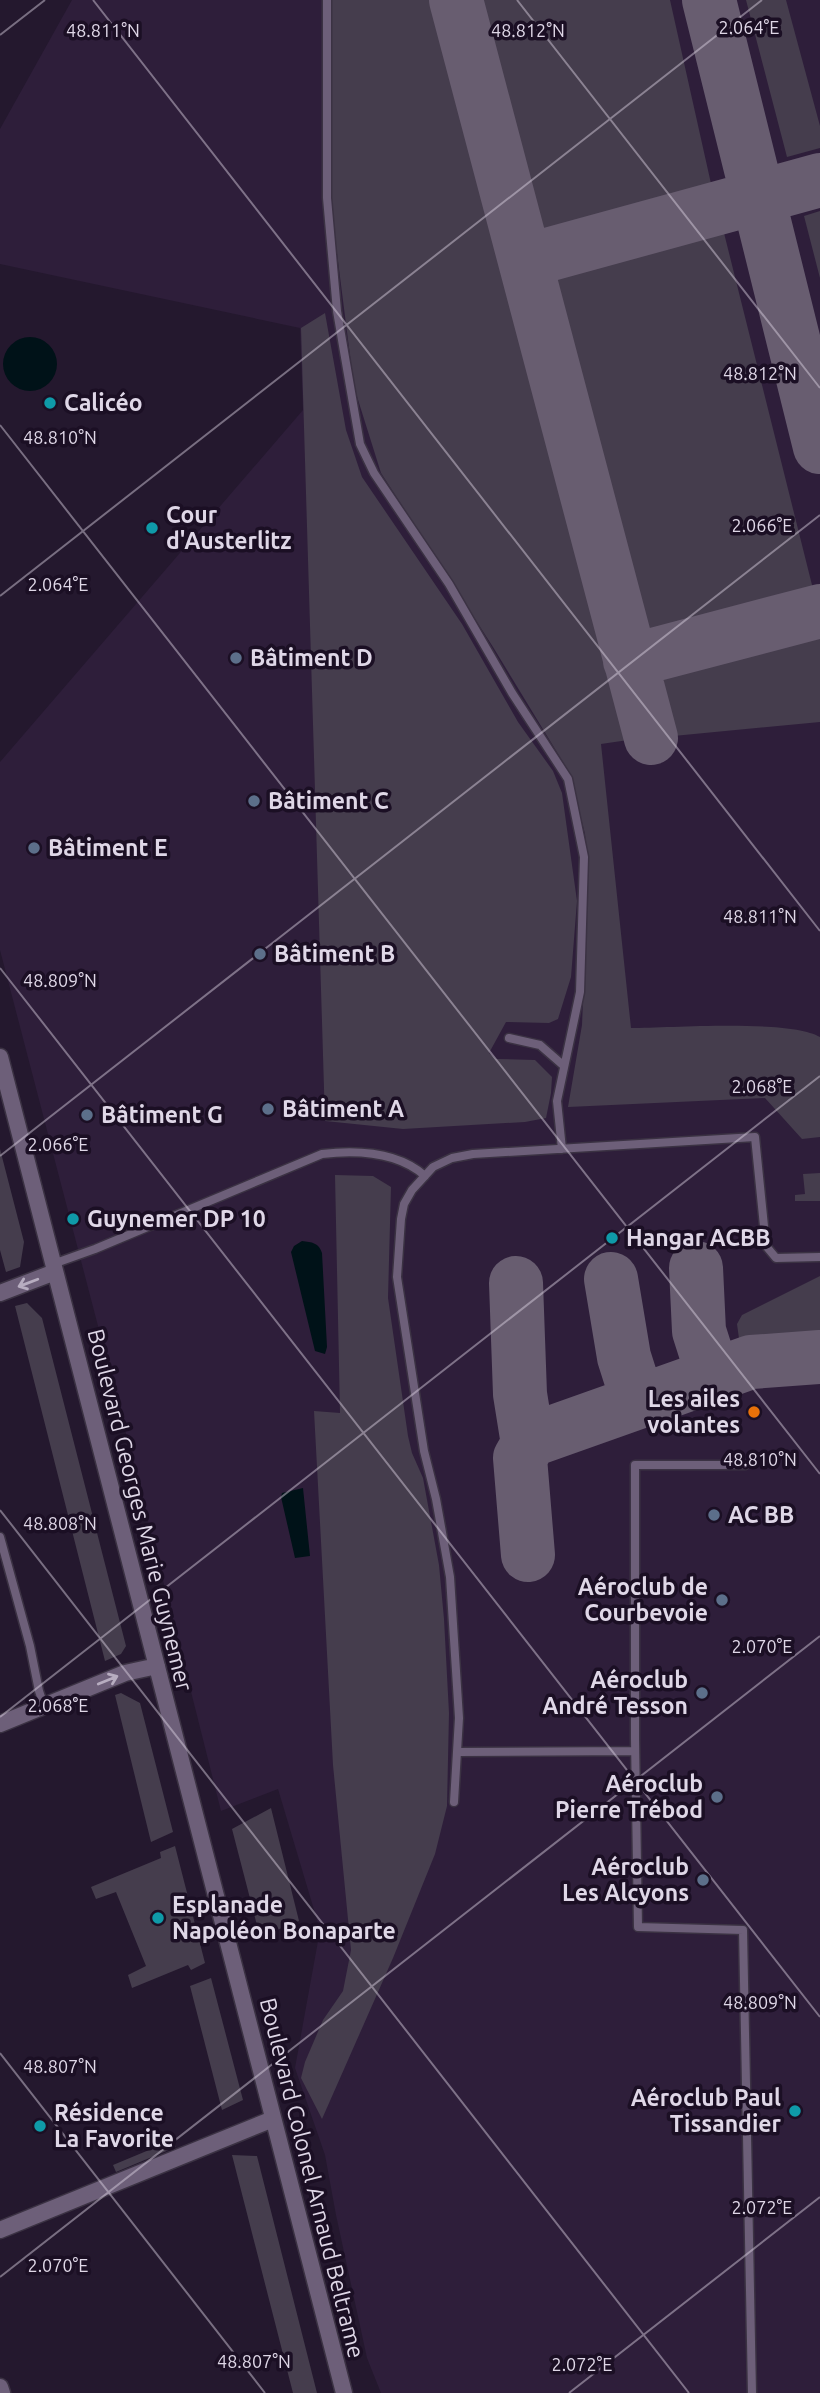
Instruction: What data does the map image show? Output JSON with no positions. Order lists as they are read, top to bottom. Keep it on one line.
{"streets":{"street":["Boulevard Georges Marie Guynemer","Boulevard Colonel Arnaud Beltrame"]},"crossings":[["Boulevard Georges Marie Guynemer","Boulevard Colonel Arnaud Beltrame"]],"places":["Calicéo","Cour d'Austerlitz","Bâtiment D","Bâtiment C","Bâtiment E","Bâtiment B","Bâtiment A","Bâtiment G","Guynemer DP 10","Hangar ACBB","Les ailes volantes","AC BB","Aéroclub de Courbevoie","Aéroclub André Tesson","Aéroclub Pierre Trébod","Aéroclub Les Alcyons","Esplanade Napoléon Bonaparte","Aéroclub Paul Tissandier","Résidence La Favorite"],"coordinates":["2.064°E","48.811°N","48.812°N","48.810°N","2.066°E","48.809°N","2.068°E","48.808°N","2.070°E","48.807°N","2.072°E"]}
